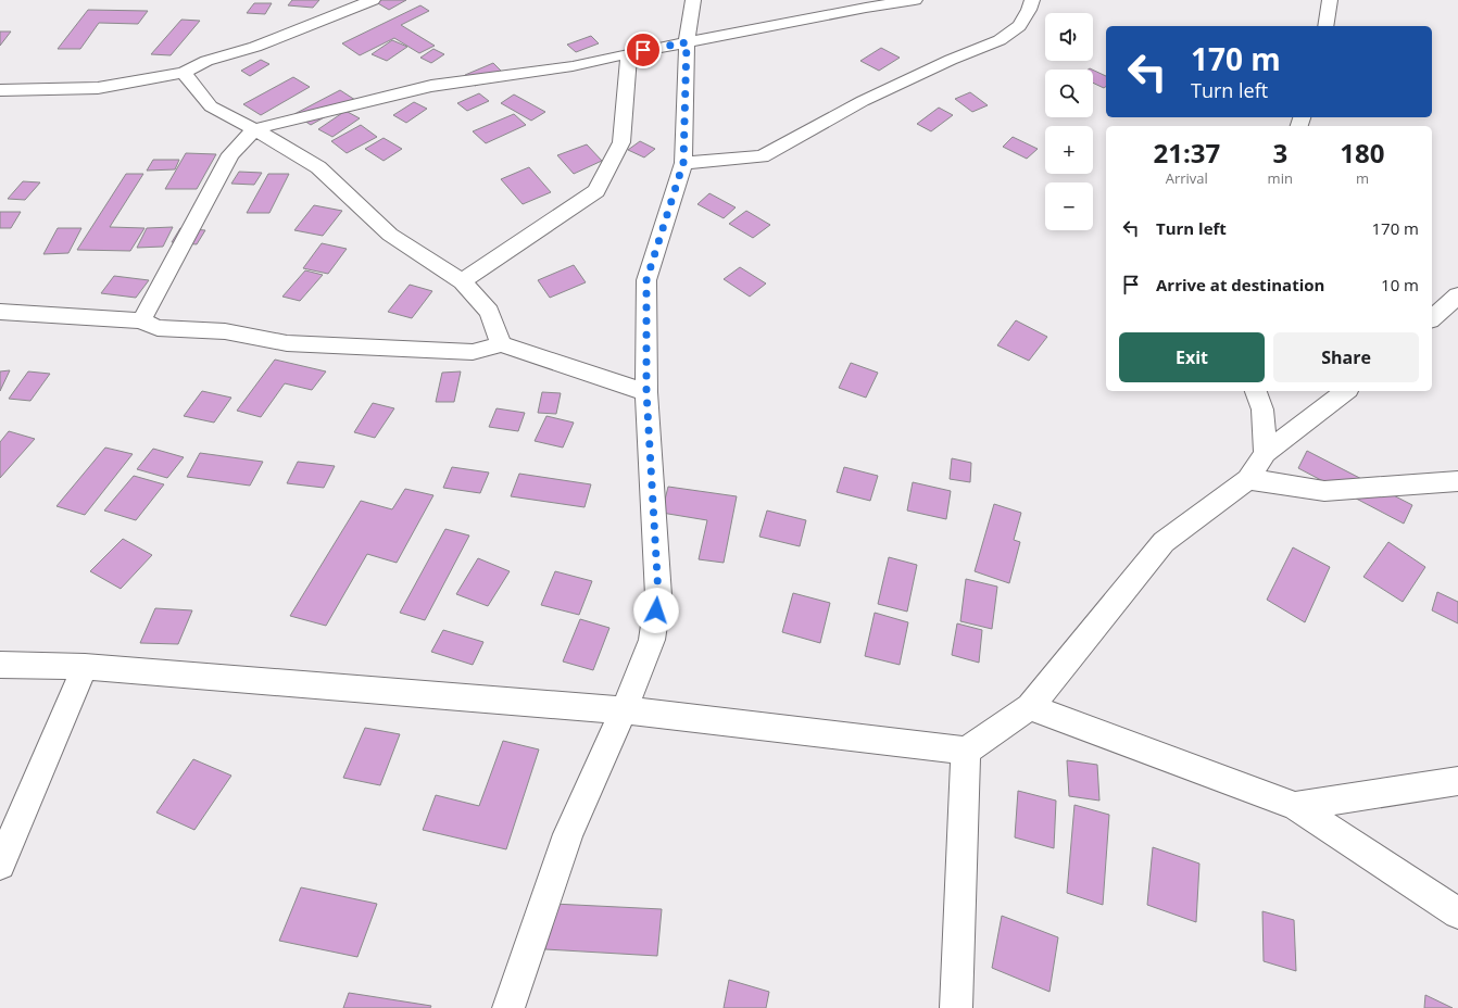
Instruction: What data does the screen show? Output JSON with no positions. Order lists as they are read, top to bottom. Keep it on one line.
{"page":{"map_buttons":["+","−"],"turn":["170 m","Turn left"],"eta":["21:37","Arrival","3","min","180","m"],"list":[{"name":"Turn left","value":"170 m"},{"name":"Arrive at destination","value":"10 m"}],"buttons":["Exit","Share"]}}
